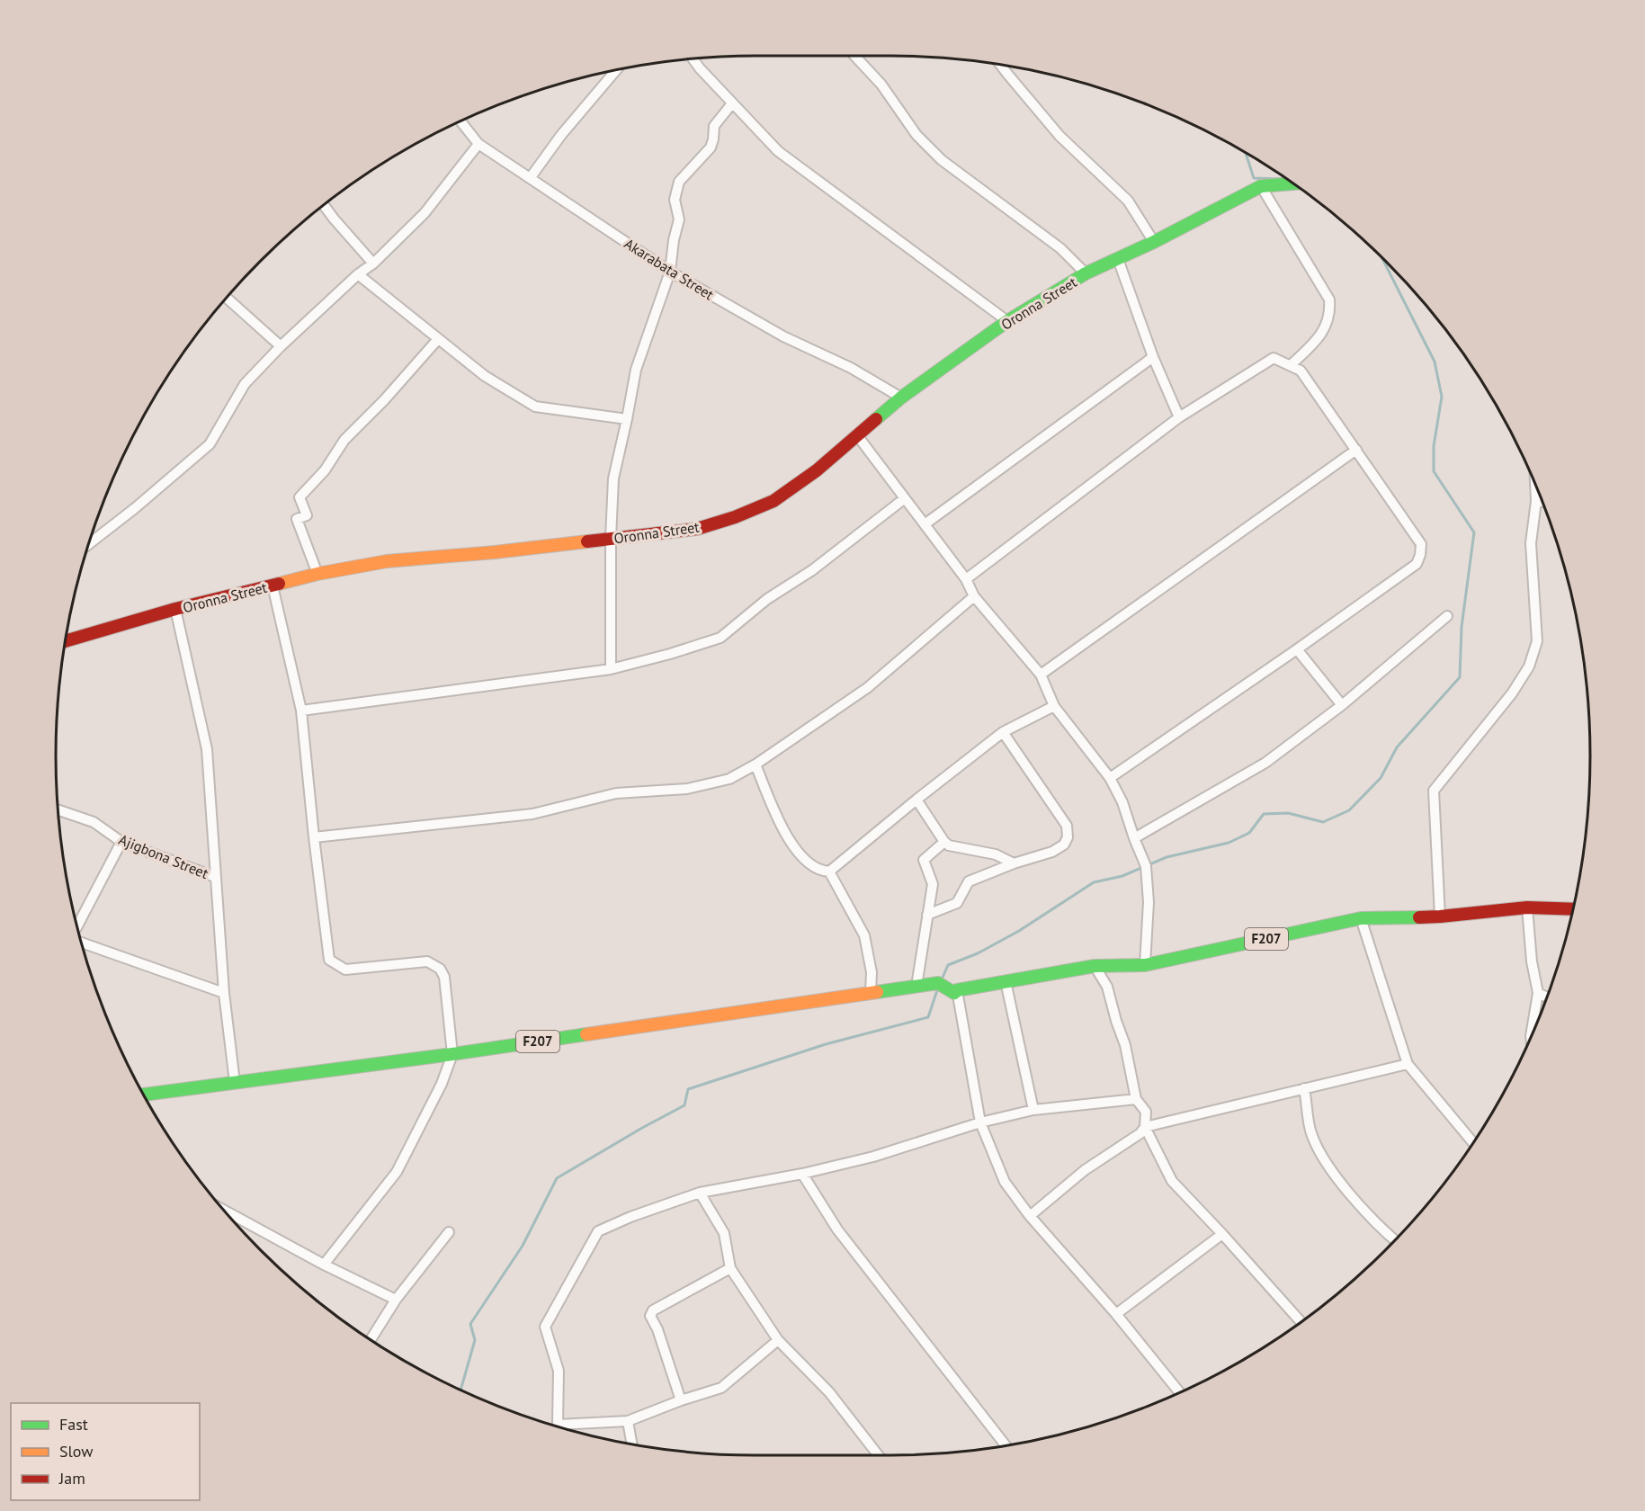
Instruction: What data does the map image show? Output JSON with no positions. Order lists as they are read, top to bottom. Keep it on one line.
{"streets":{"main road":["Oronna Street","F207"],"street":["Akarabata Street","Ajigbona Street"]},"crossings":[["Akarabata Street","Oronna Street"]],"legend":["Fast","Slow","Jam"]}
